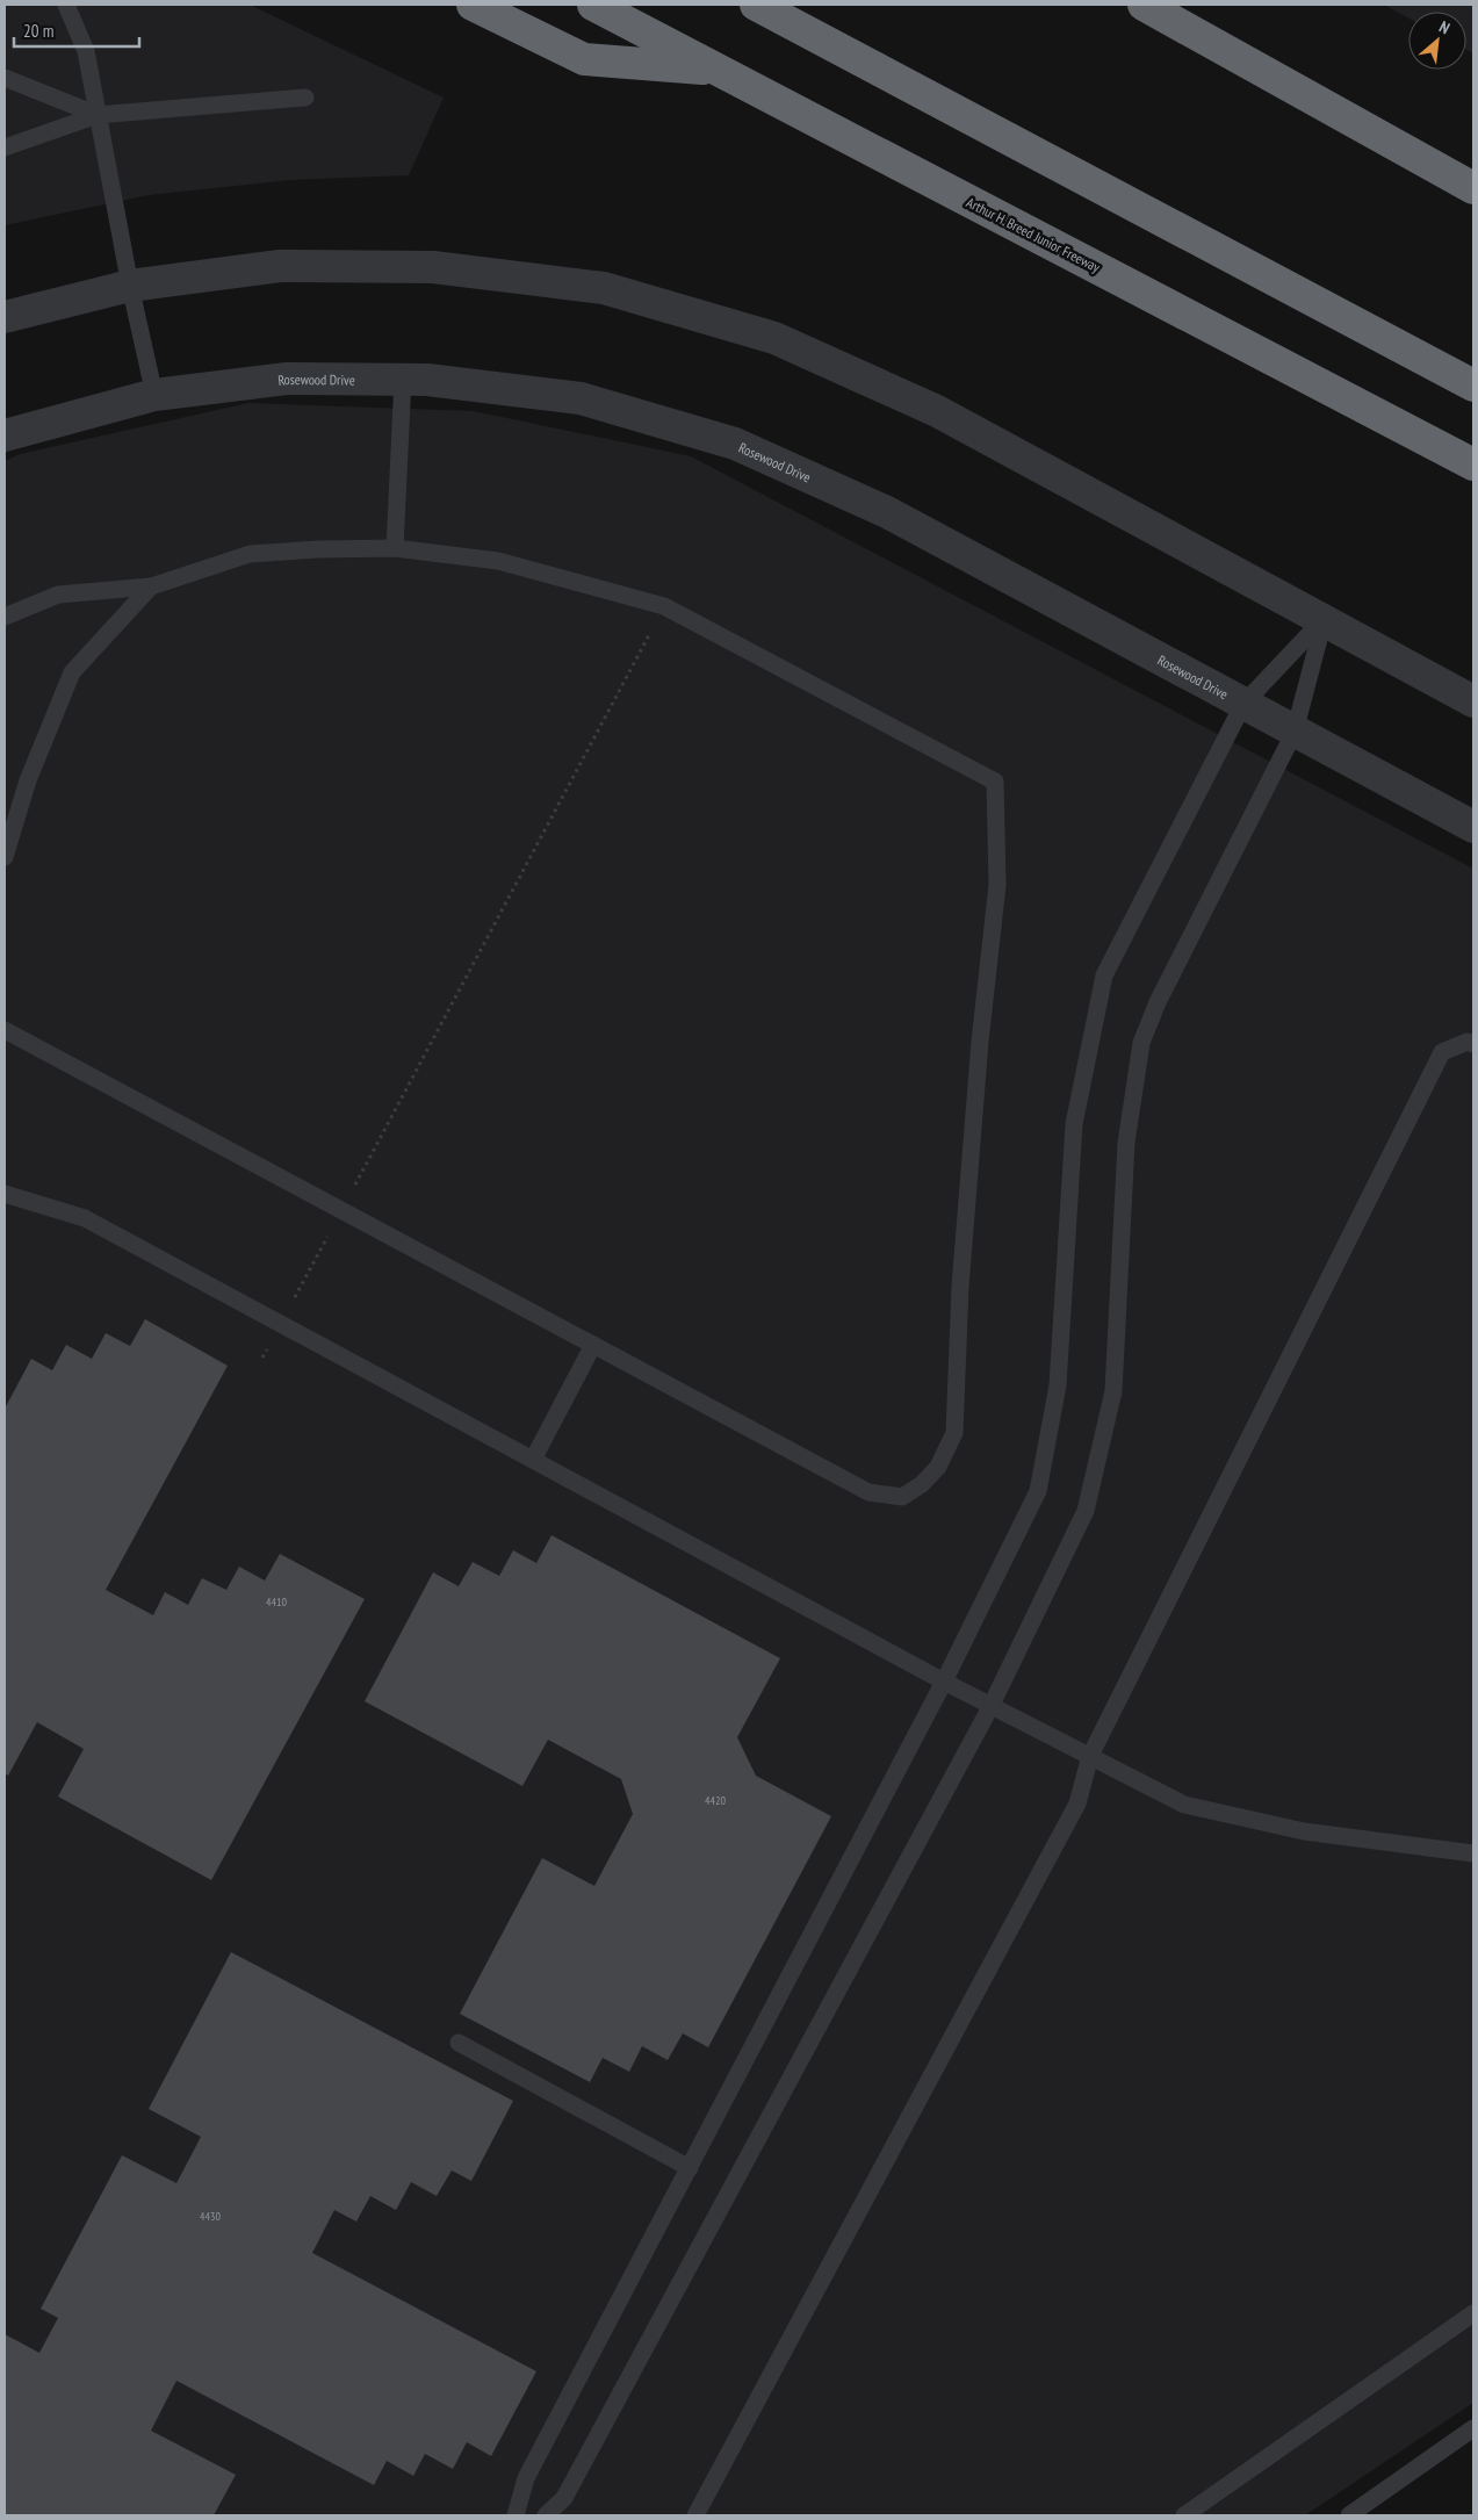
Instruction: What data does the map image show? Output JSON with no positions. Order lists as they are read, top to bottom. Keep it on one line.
{"streets":{"highway":["Arthur H. Breed Junior Freeway"],"street":["Rosewood Drive"]},"house_numbers":["4410","4420","4430"],"scale_bar":"20 m","north":"top right"}
